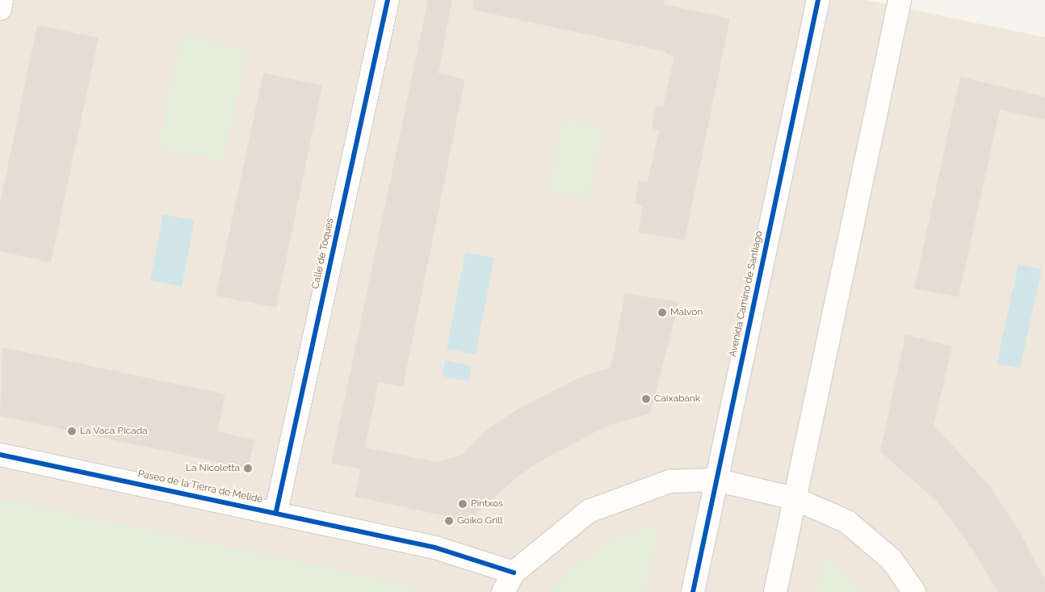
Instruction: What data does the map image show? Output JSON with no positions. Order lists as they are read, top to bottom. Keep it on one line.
{"streets":{"street":["Calle de Toques","Avenida Camino de Santiago","Paseo de la Tierra de Melide"]},"crossings":[["Calle de Toques","Paseo de la Tierra de Melide"]],"places":["Malvón","Caixabank","La Vaca Picada","La Nicoletta","Pintxos","Goiko Grill"]}
